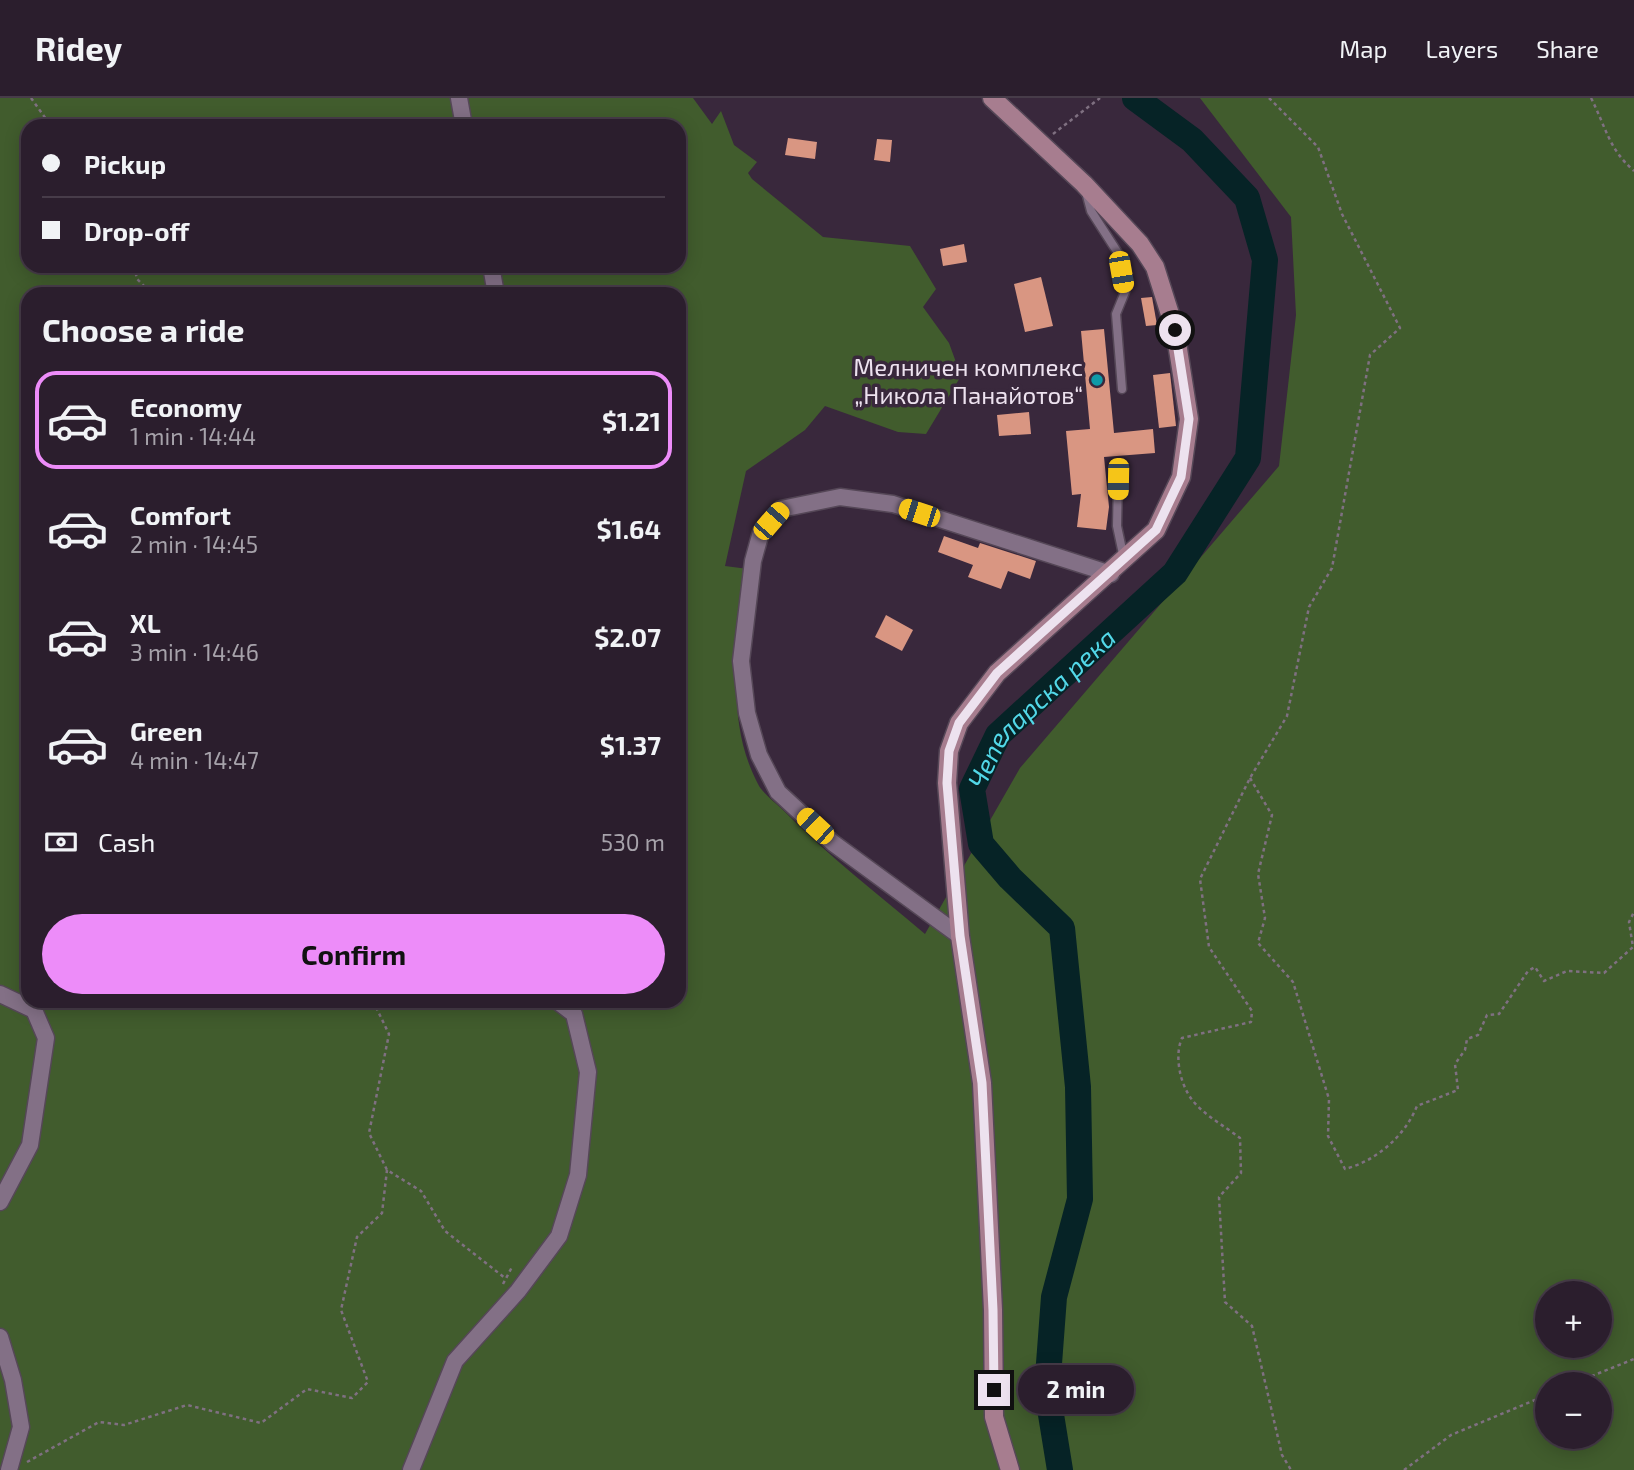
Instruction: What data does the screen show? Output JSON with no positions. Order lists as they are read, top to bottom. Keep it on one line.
{"water":["Чепеларска река"],"places":["Мелничен комплекс „Никола Панайотов“"],"page":{"header":"Ridey","nav":["Map","Layers","Share"],"banner":["Pickup","Drop-off"],"heading":"Choose a ride","list":[{"name":"Economy","note":"1 min · 14:44","value":"$1.21"},{"name":"Comfort","note":"2 min · 14:45","value":"$1.64"},{"name":"XL","note":"3 min · 14:46","value":"$2.07"},{"name":"Green","note":"4 min · 14:47","value":"$1.37"}],"pay":["Cash","530 m"],"buttons":"Confirm","map_buttons":["+","−"],"bubble":"2 min"}}
